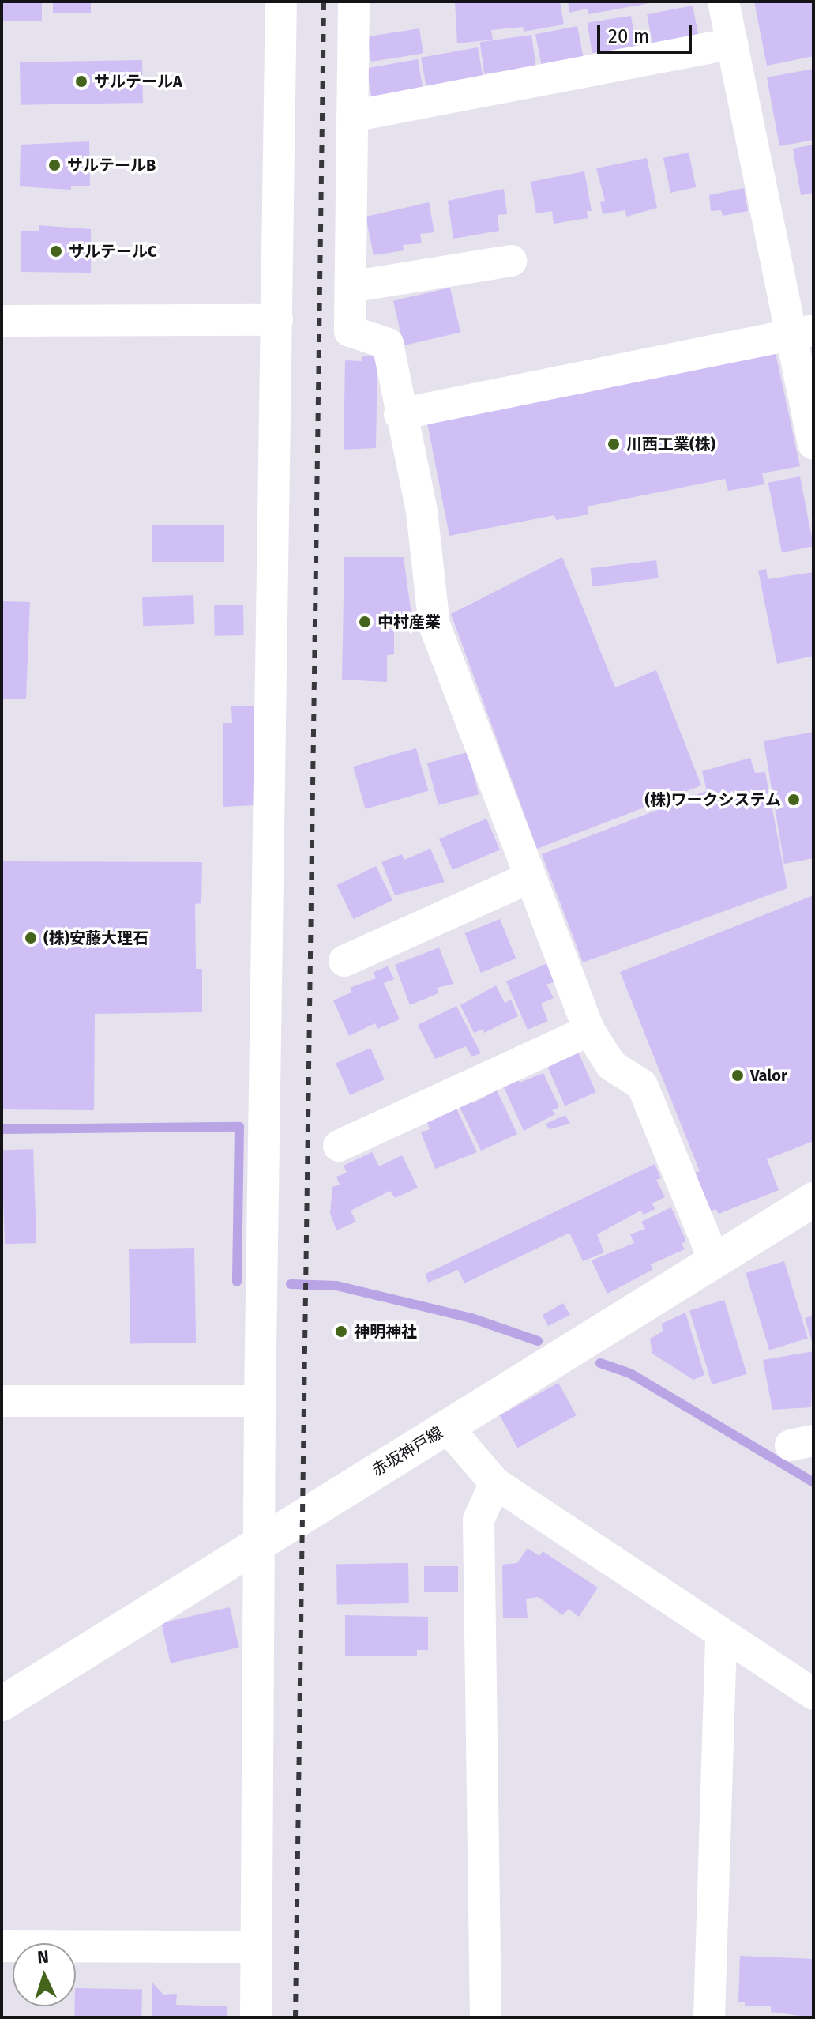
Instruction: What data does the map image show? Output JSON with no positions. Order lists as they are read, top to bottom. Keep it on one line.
{"streets":{"main road":["赤坂神戸線"]},"places":["サルテールA","サルテールB","サルテールC","川西工業(株)","中村産業","(株)ワークシステム","(株)安藤大理石","Valor","神明神社"],"scale_bar":"20 m","north":"top"}
